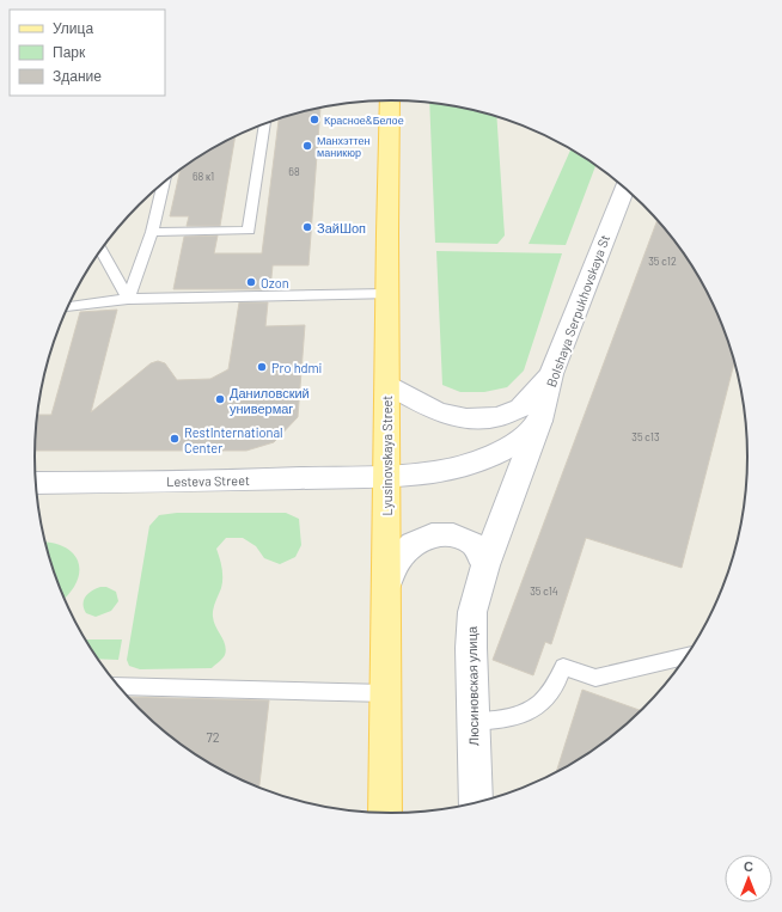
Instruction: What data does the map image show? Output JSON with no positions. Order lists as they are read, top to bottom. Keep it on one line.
{"streets":{"main road":["Lyusinovskaya Street"],"street":["Bolshaya Serpukhovskaya St","Lesteva Street","Люсиновская улица"]},"crossings":[["Bolshaya Serpukhovskaya St","Люсиновская улица"],["Lyusinovskaya Street","Lesteva Street"]],"places":["Красное&Белое","Манхэттен маникюр","ЗайШоп","Ozon","Pro hdmi","Даниловский универмаг","RestInternational Center"],"house_numbers":["68","68 к1","35 с12","35 с13","35 с14","72"],"legend":["Улица","Парк","Здание"],"north":"top"}
